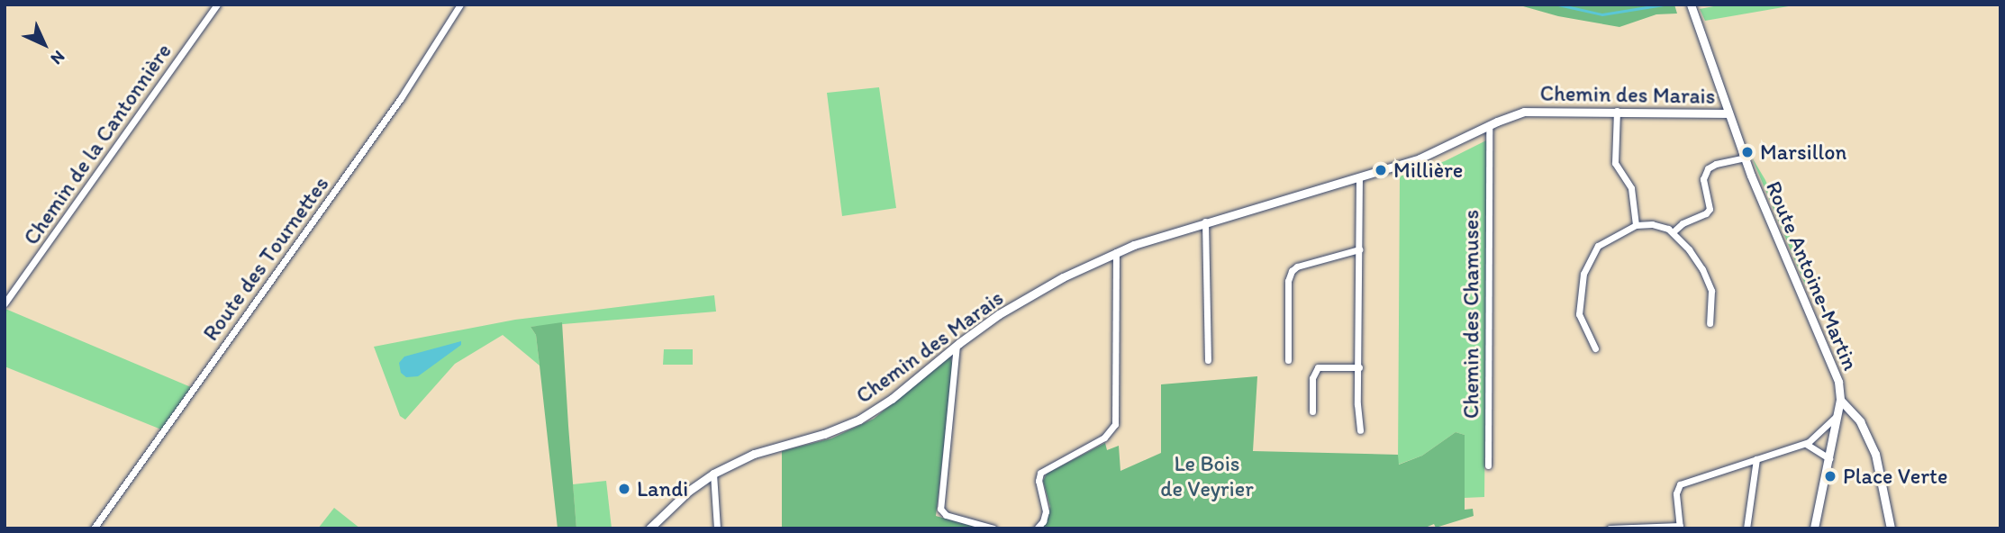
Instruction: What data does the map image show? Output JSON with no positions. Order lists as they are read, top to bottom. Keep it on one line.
{"streets":{"street":["Chemin des Marais","Chemin de la Cantonnière","Route des Tournettes","Route Antoine-Martin","Chemin des Chamuses"]},"crossings":[["Chemin des Marais","Route Antoine-Martin"],["Chemin des Marais","Chemin des Chamuses"]],"parks":["Le Bois de Veyrier"],"places":["Marsillon","Millière","Place Verte","Landi"],"north":"bottom right"}
